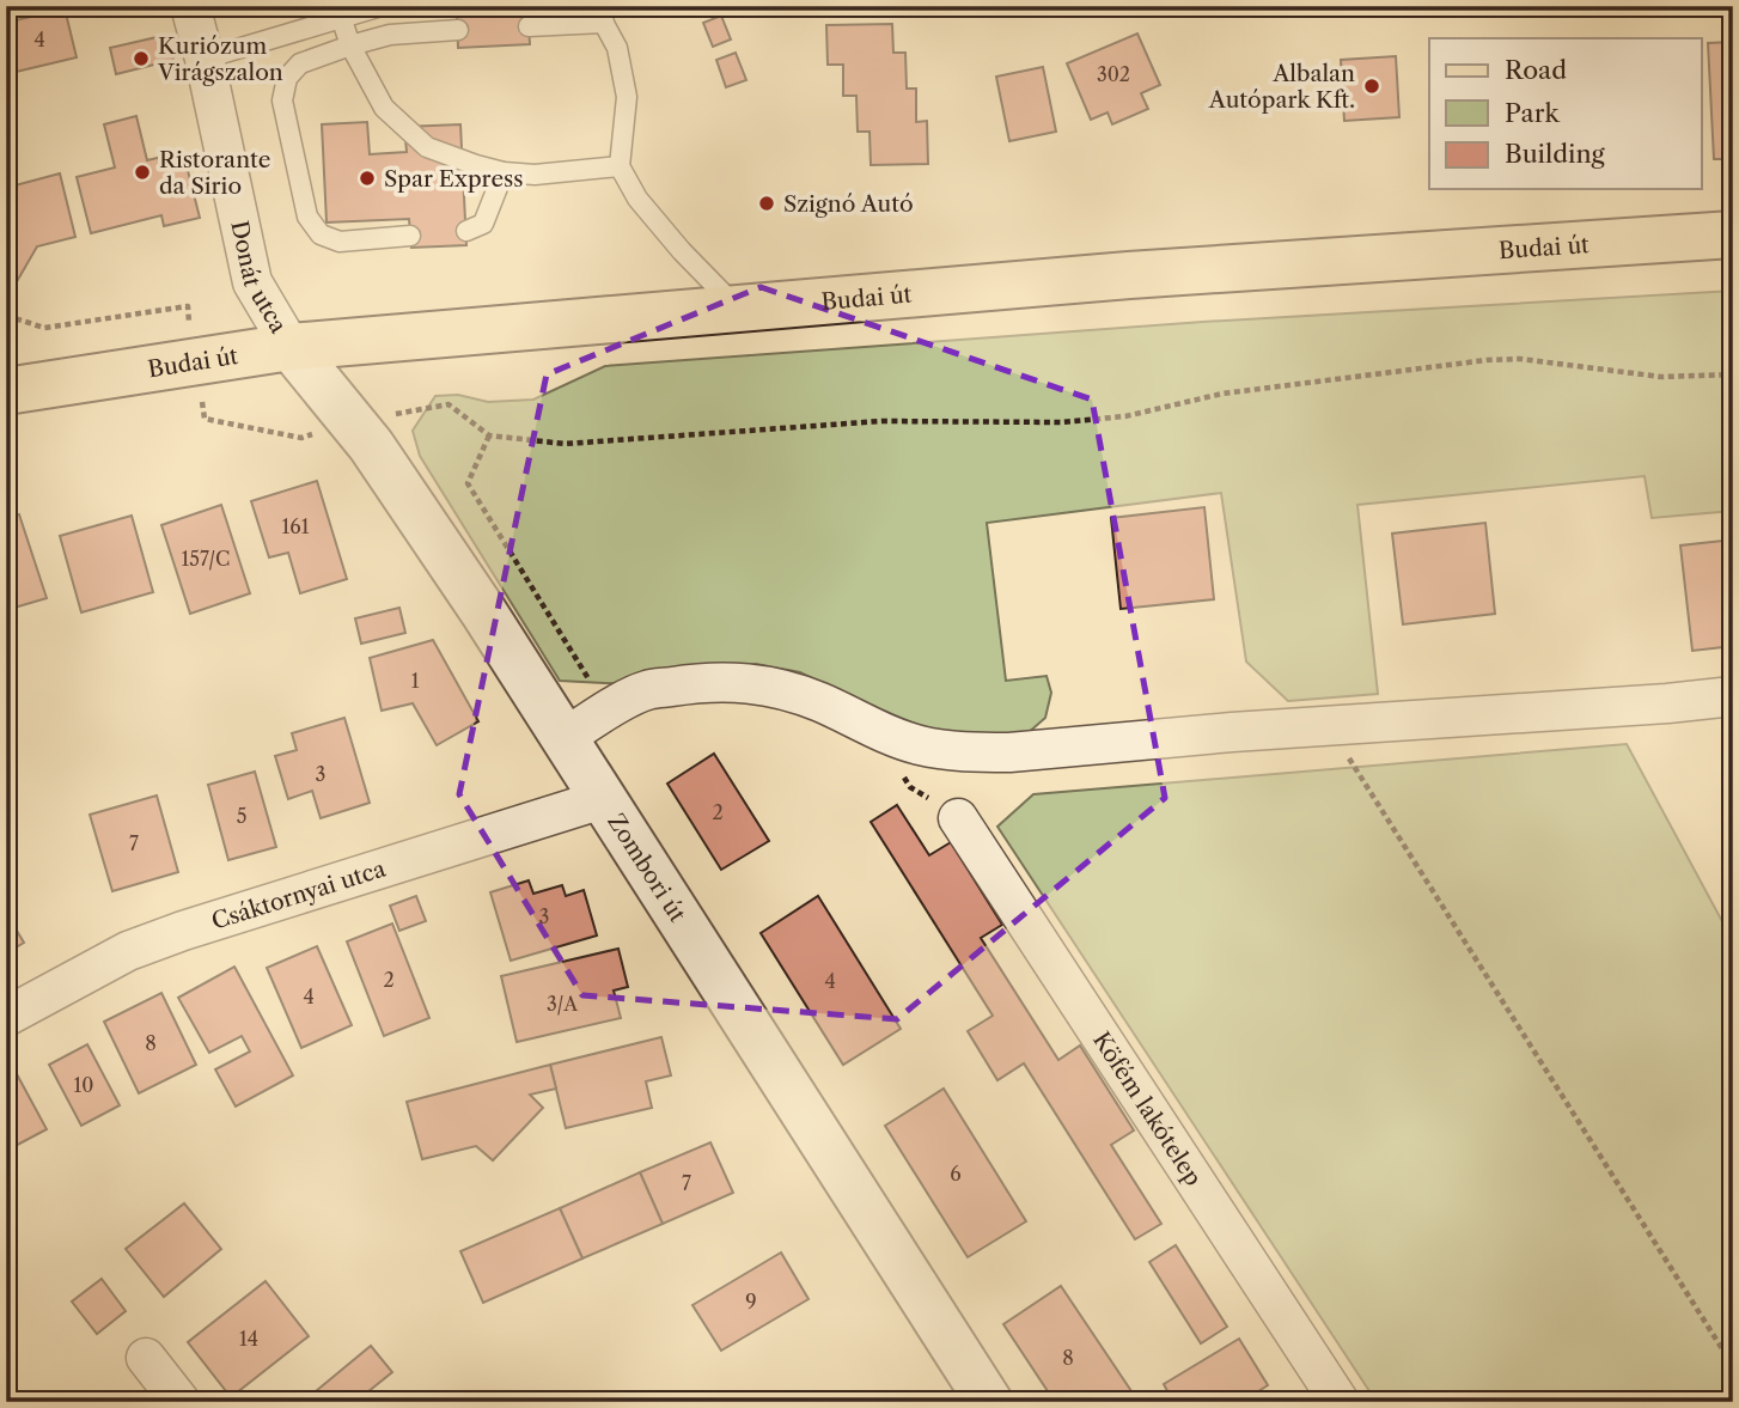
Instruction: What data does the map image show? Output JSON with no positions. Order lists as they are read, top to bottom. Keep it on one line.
{"streets":{"main road":["Budai út"],"street":["Donát utca","Zombori út","Csáktornyai utca","Köfém lakótelep"]},"crossings":[["Budai út","Donát utca"],["Budai út","Zombori út"],["Donát utca","Zombori út"],["Zombori út","Csáktornyai utca"]],"places":["Kuriózum Virágszalon","Albalan Autópark Kft.","Ristorante da Sirio","Spar Express","Szignó Autó"],"house_numbers":["4","302","161","157/C","1","3","2","5","7","3","2","4","4","3/A","8","10","6","7","9","14","8"],"legend":["Road","Park","Building"]}
